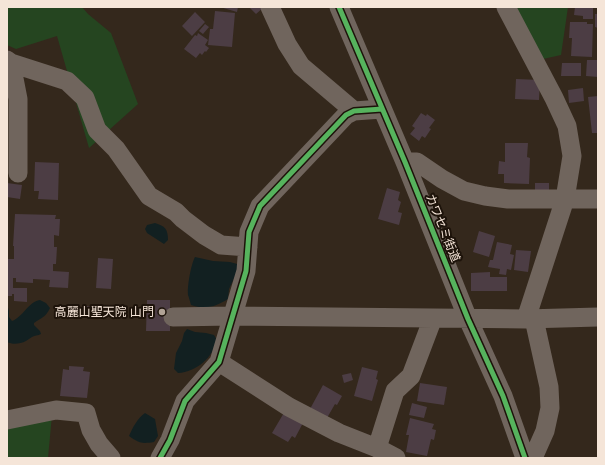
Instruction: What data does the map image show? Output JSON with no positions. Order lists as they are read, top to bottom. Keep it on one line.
{"streets":{"street":["カワセミ街道"]},"places":["高麗山聖天院 山門"]}
